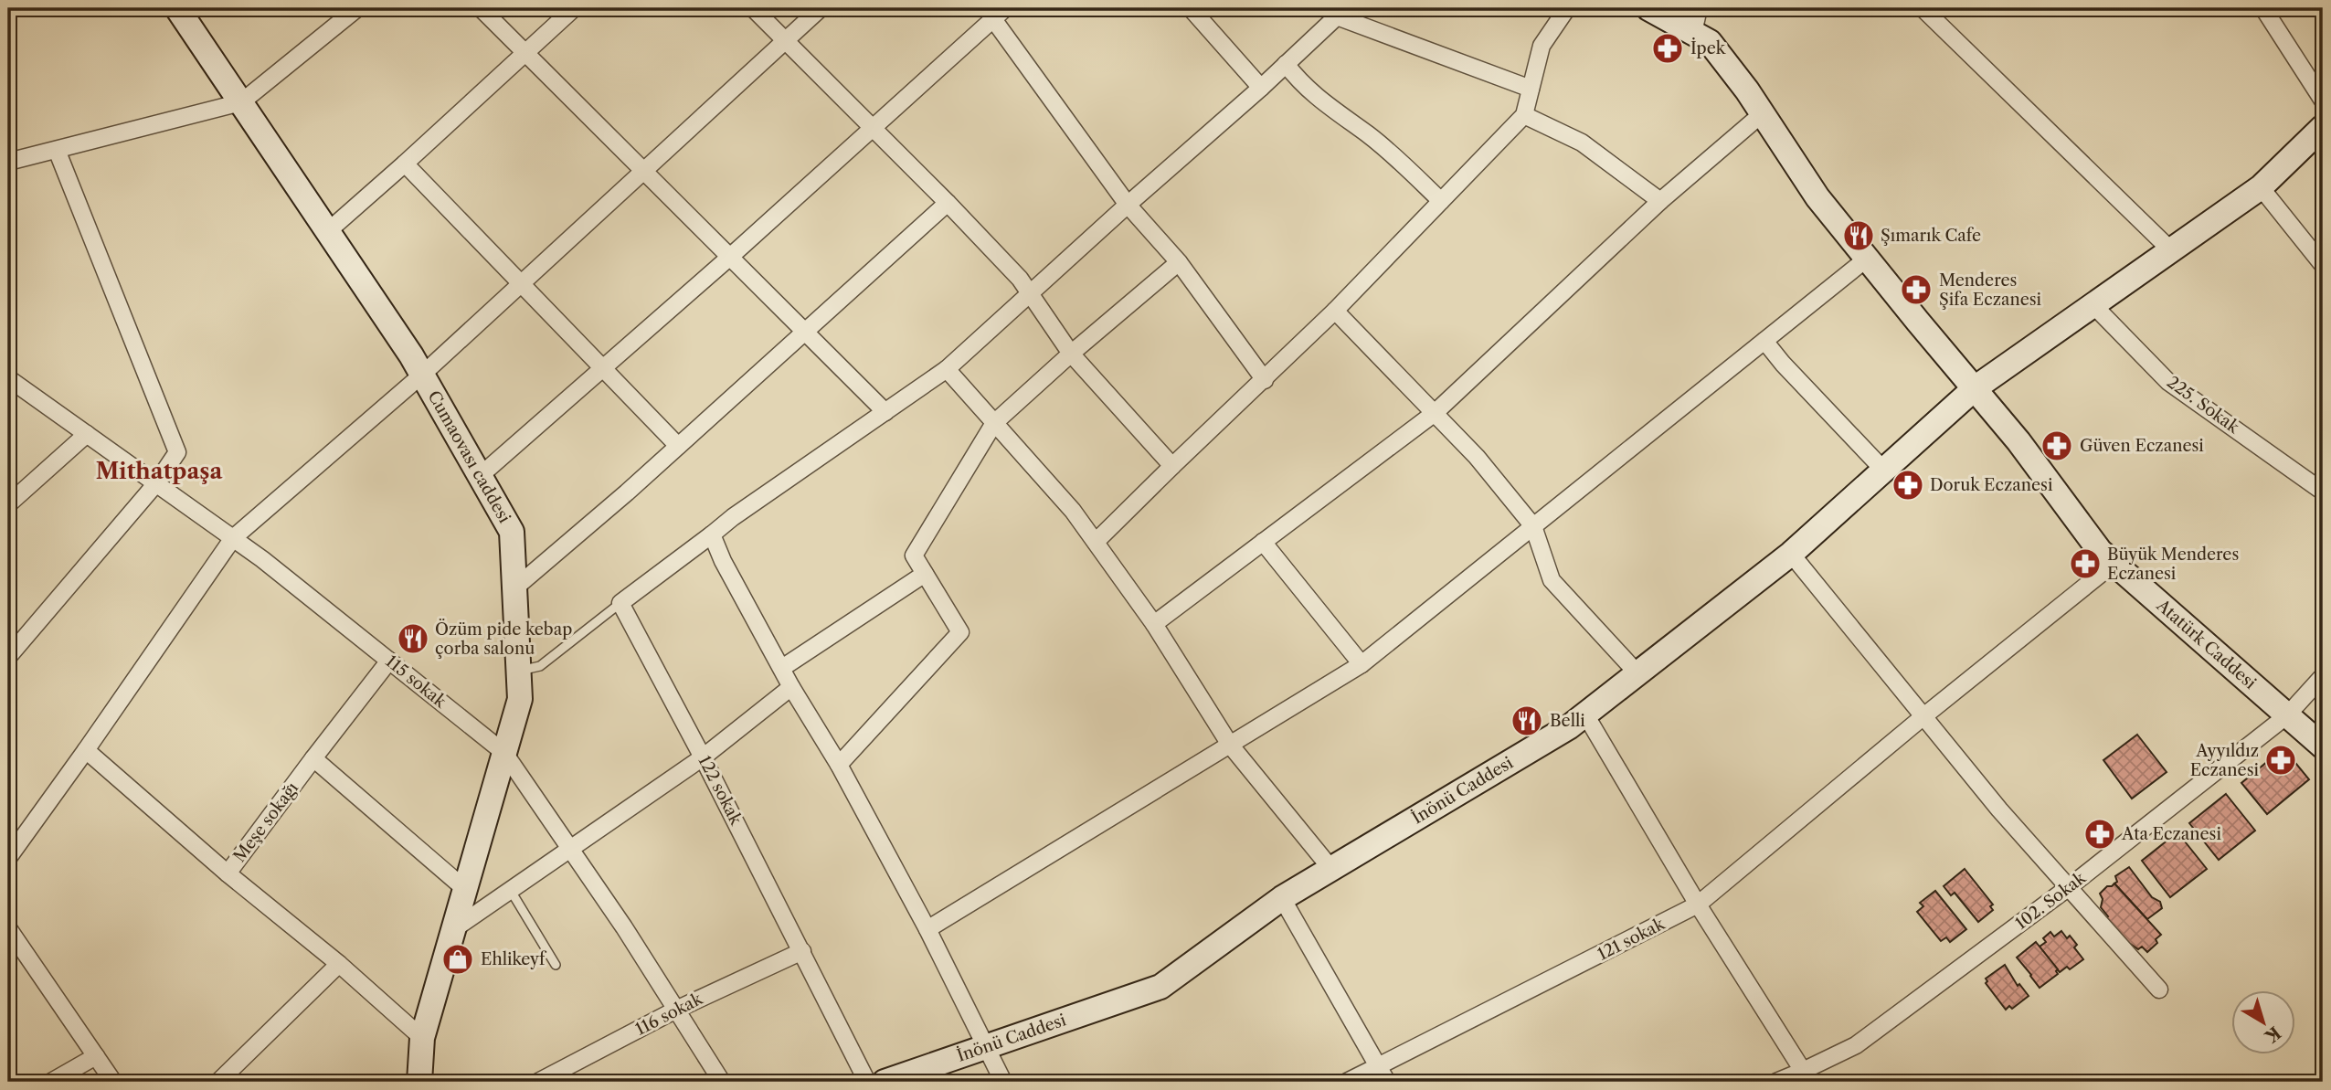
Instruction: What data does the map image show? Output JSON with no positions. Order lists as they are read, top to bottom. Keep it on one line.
{"streets":{"main road":["Cumaovası caddesi","Atatürk Caddesi","İnönü Caddesi"],"street":["225. Sokak","115 sokak","122 sokak","Meşe sokağı","102. Sokak","121 sokak","116 sokak"]},"crossings":[["225. Sokak","İnönü Caddesi"],["Cumaovası caddesi","115 sokak"],["Cumaovası caddesi","Meşe sokağı"],["Atatürk Caddesi","İnönü Caddesi"],["Atatürk Caddesi","102. Sokak"],["Atatürk Caddesi","121 sokak"],["115 sokak","Meşe sokağı"],["115 sokak","116 sokak"],["122 sokak","116 sokak"]],"districts":["Mithatpaşa"],"places":{"pharmacy":["İpek","Menderes Şifa Eczanesi","Güven Eczanesi","Doruk Eczanesi","Büyük Menderes Eczanesi","Ayyıldız Eczanesi","Ata Eczanesi"],"restaurant":["Şımarık Cafe","Özüm pide kebap çorba salonu","Belli"],"shop":["Ehlikeyf"]},"north":"bottom right"}
